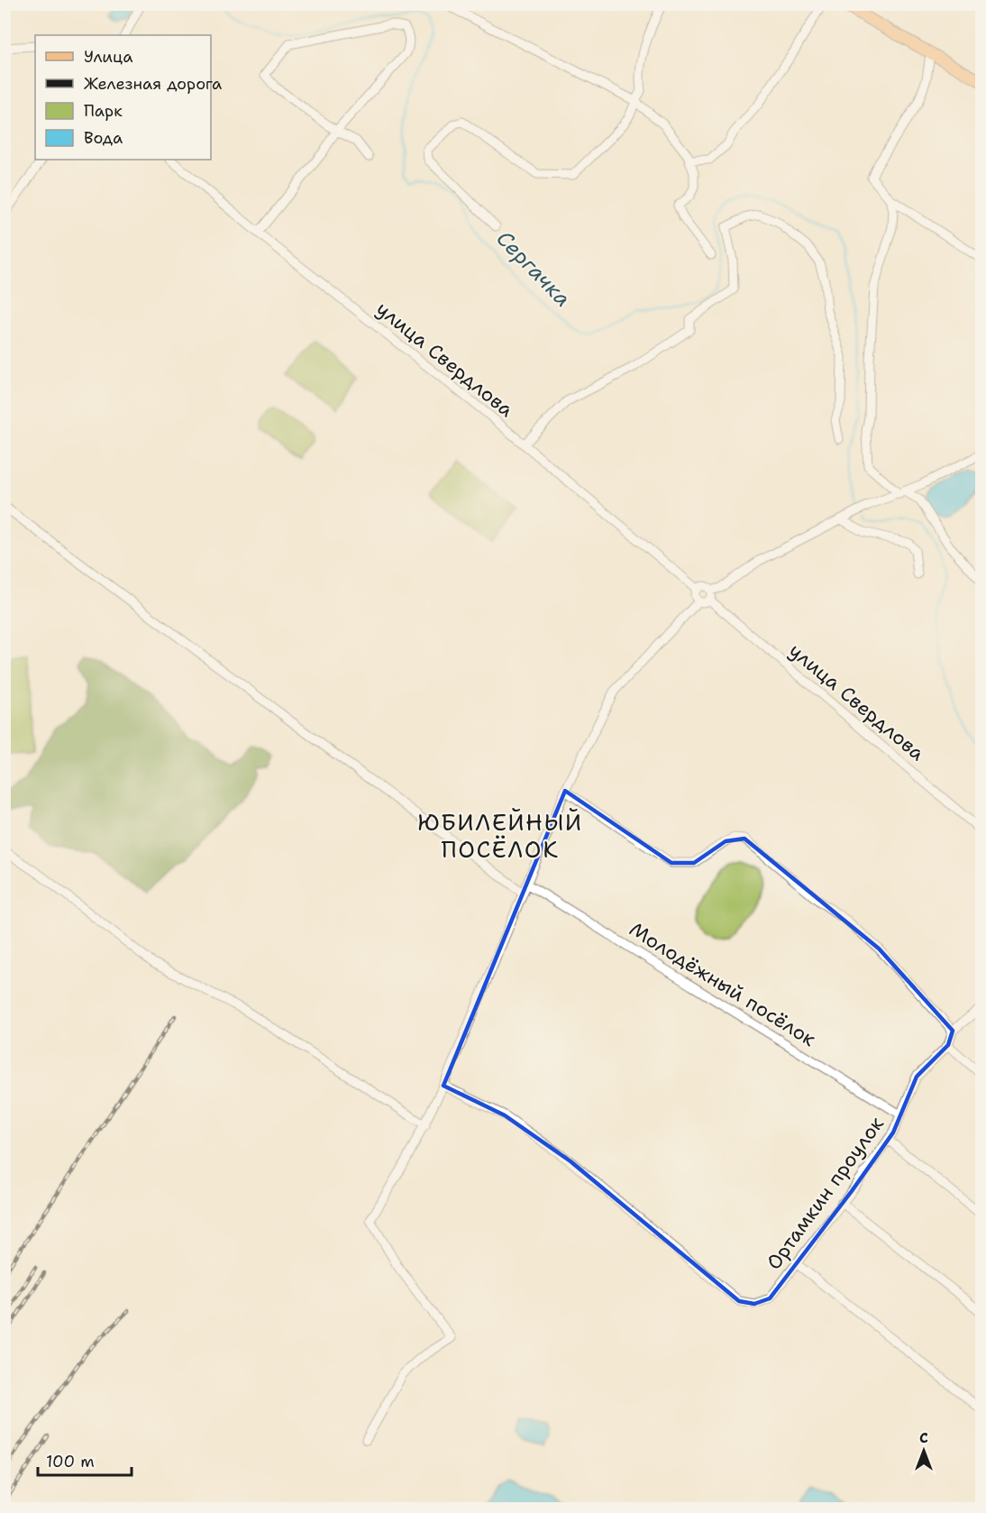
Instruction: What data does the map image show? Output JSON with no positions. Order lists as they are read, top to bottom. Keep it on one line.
{"streets":{"street":["улица Свердлова","Молодёжный посёлок","Ортамкин проулок"]},"crossings":[["Молодёжный посёлок","Ортамкин проулок"]],"districts":["ЮБИЛЕЙНЫЙ ПОСЁЛОК"],"water":["Сергачка"],"legend":["Улица","Железная дорога","Парк","Вода"],"scale_bar":"100 m","north":"top"}
